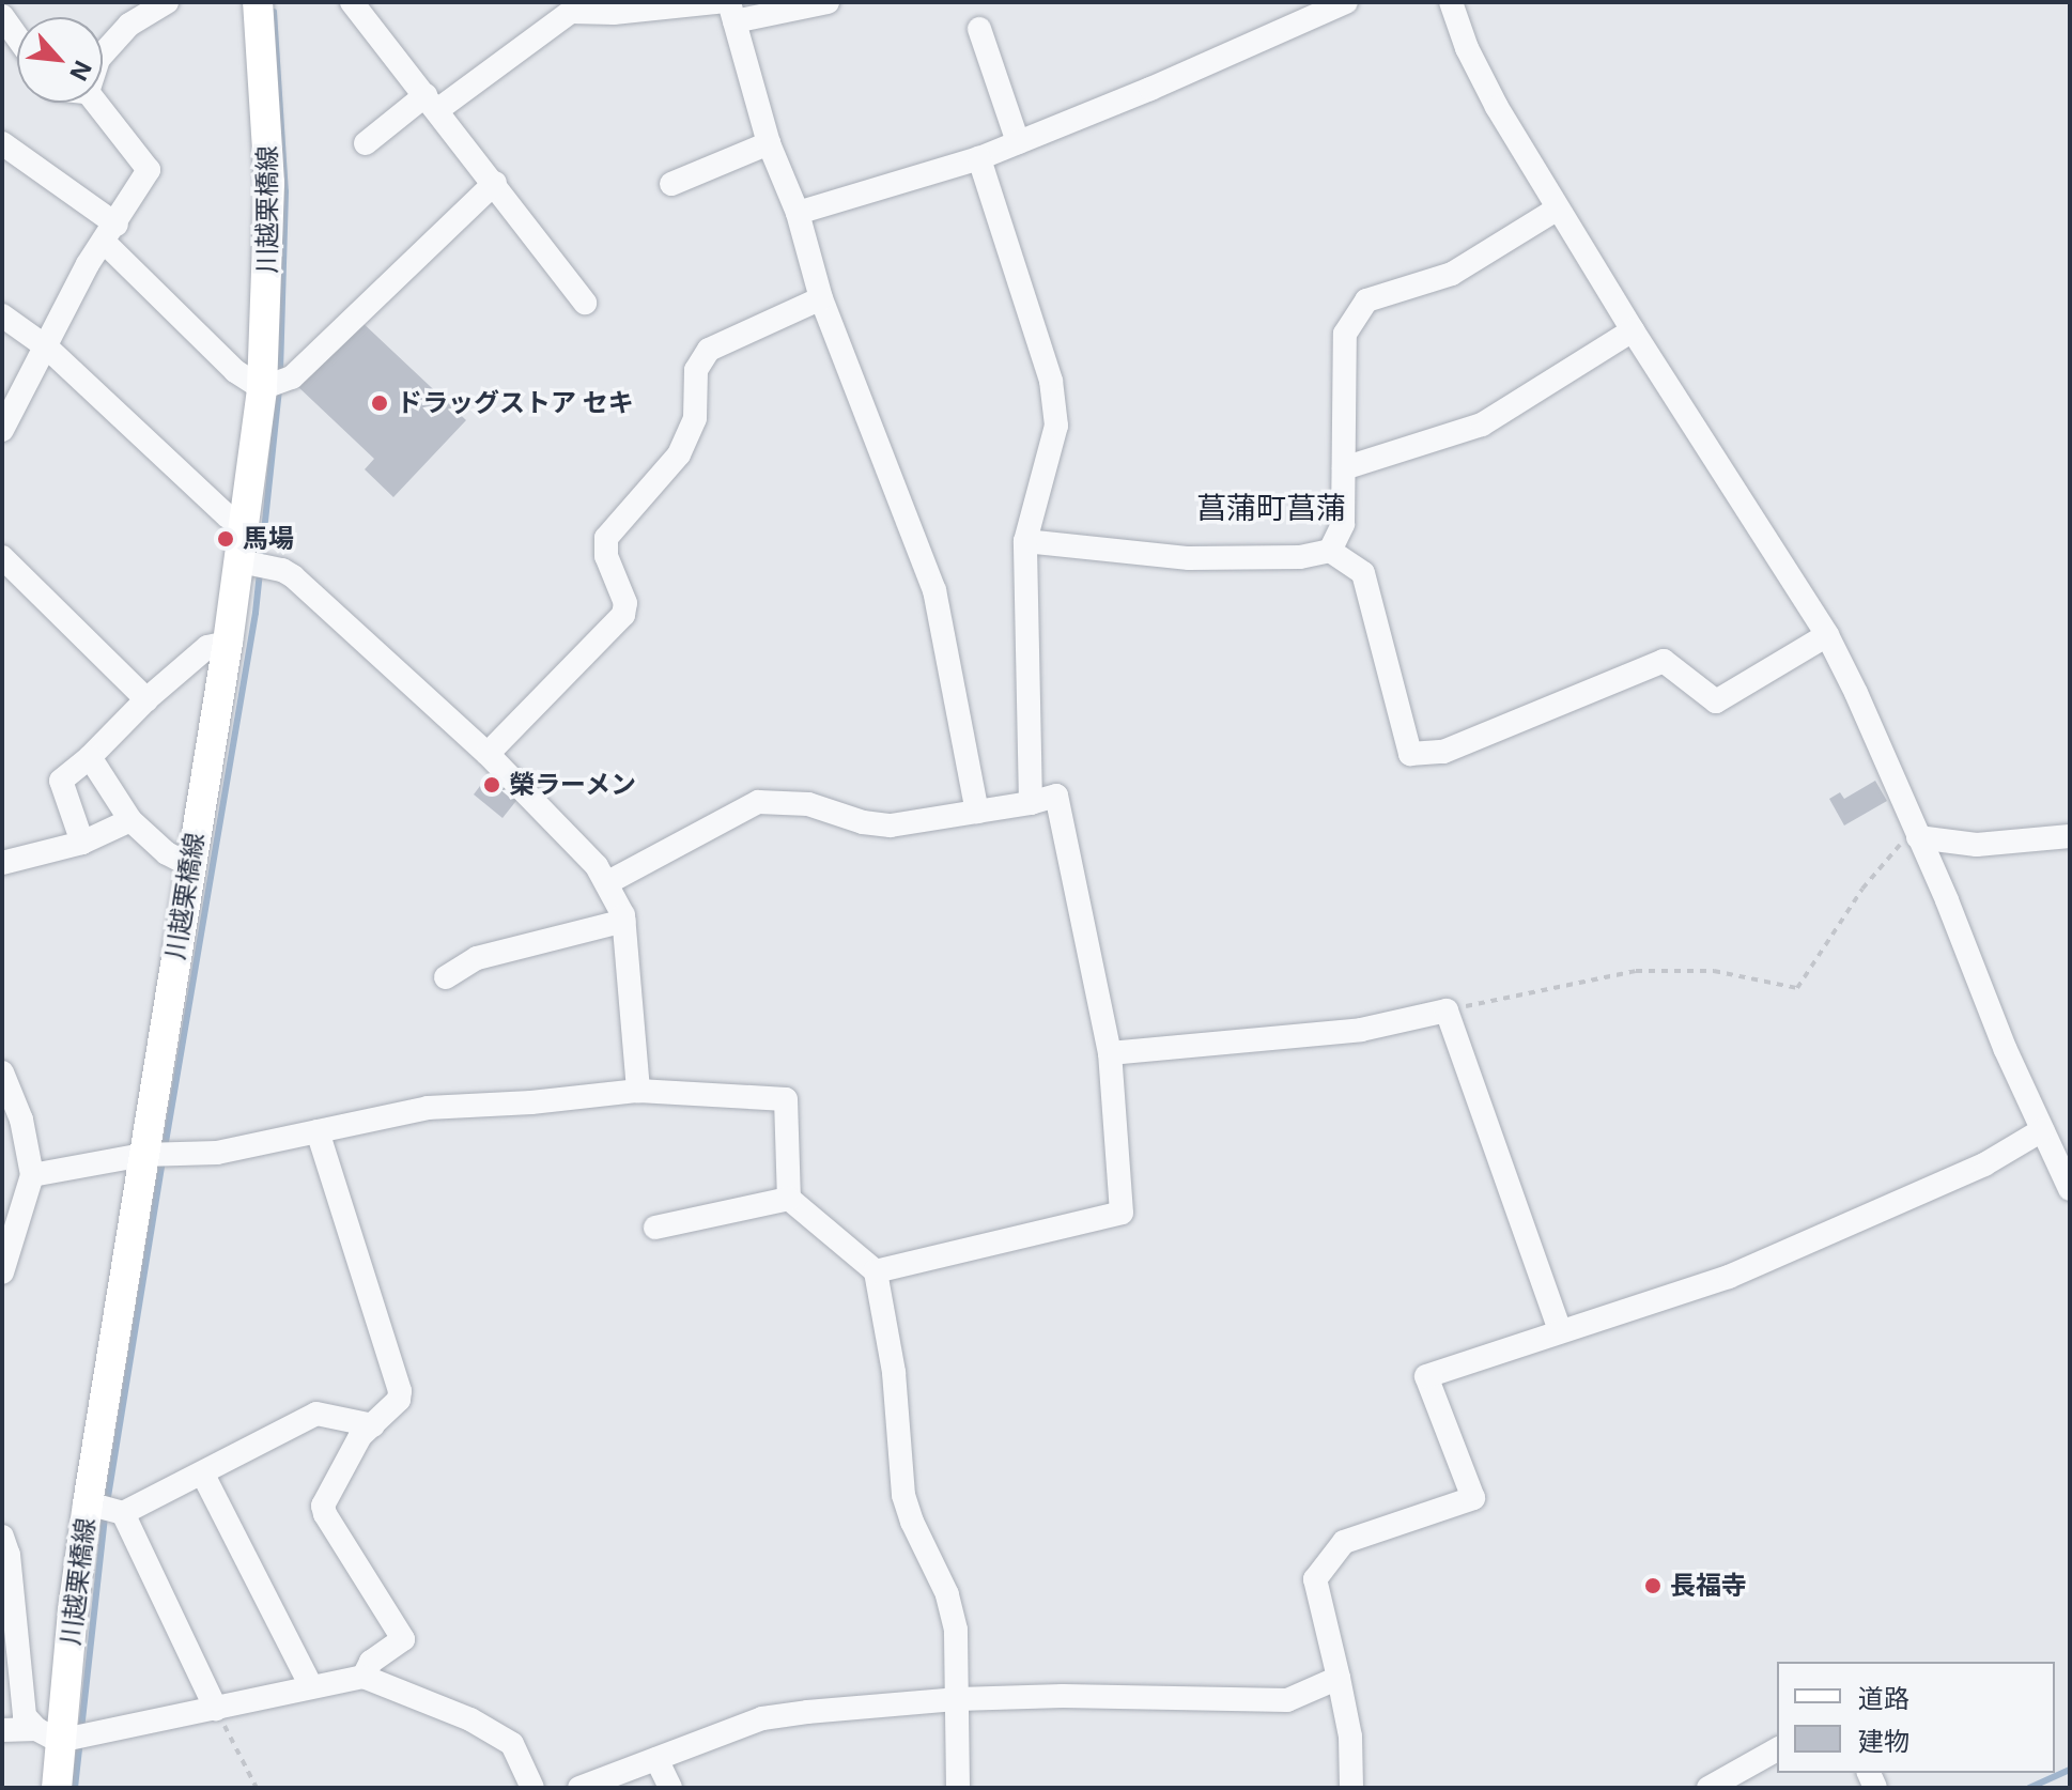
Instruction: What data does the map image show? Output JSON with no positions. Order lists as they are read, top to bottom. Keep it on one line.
{"streets":{"main road":["川越栗橋線"]},"districts":["菖蒲町菖蒲"],"places":["ドラッグストア セキ","馬場","榮ラーメン","長福寺"],"legend":["道路","建物"],"north":"bottom right"}
